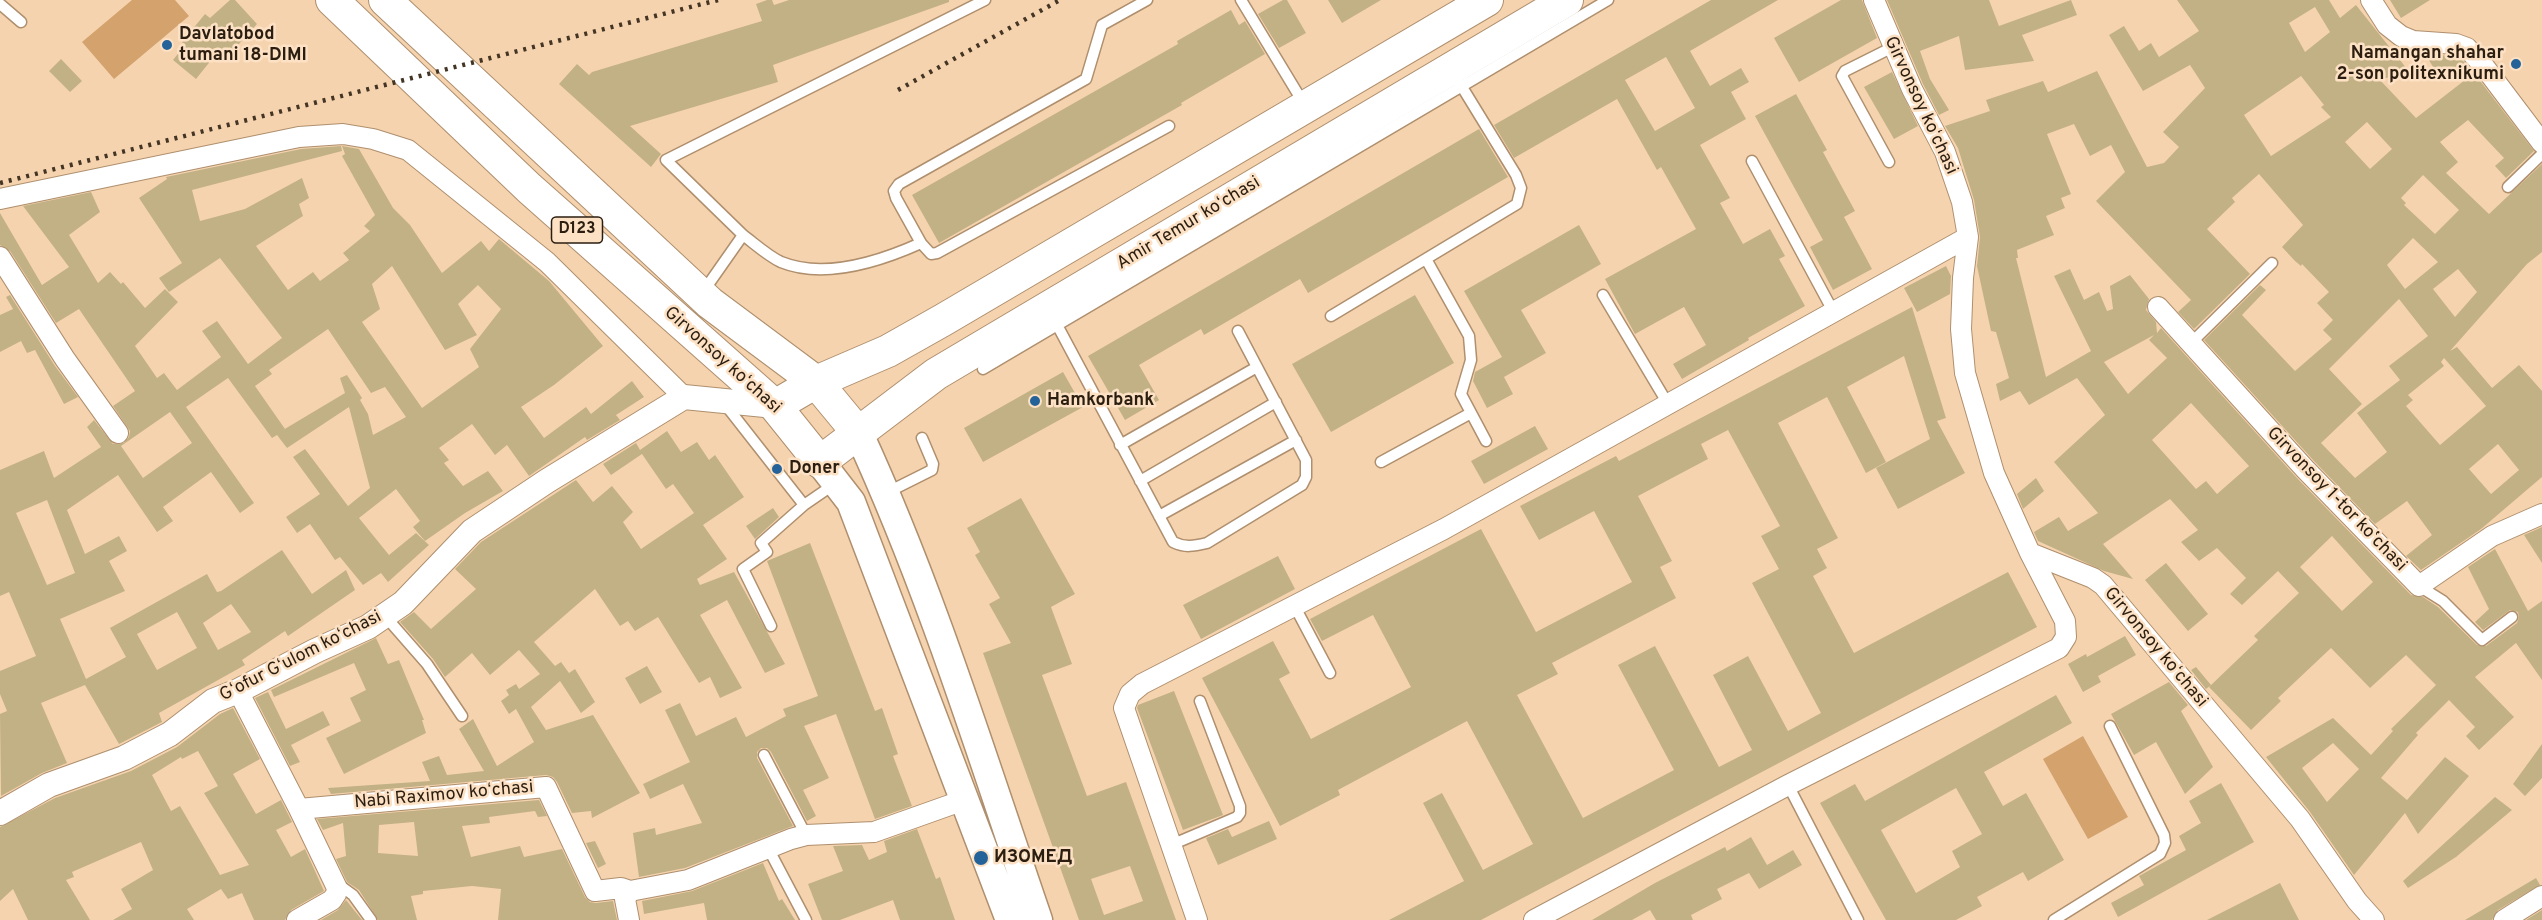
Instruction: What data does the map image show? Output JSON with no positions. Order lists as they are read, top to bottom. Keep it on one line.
{"streets":{"main road":["Girvonsoy koʻchasi","Amir Temur koʻchasi","D123"],"street":["Girvonsoy 1-tor koʼchasi","Gʻofur Gʻulom koʻchasi","Nabi Raximov koʻchasi"]},"crossings":[["Girvonsoy koʻchasi","Amir Temur koʻchasi"],["Girvonsoy koʻchasi","Nabi Raximov koʻchasi"]],"places":["Davlatobod tumani 18-DIMI","Namangan shahar 2-son politexnikumi","Hamkorbank","Doner","ИЗОМЕД"]}
